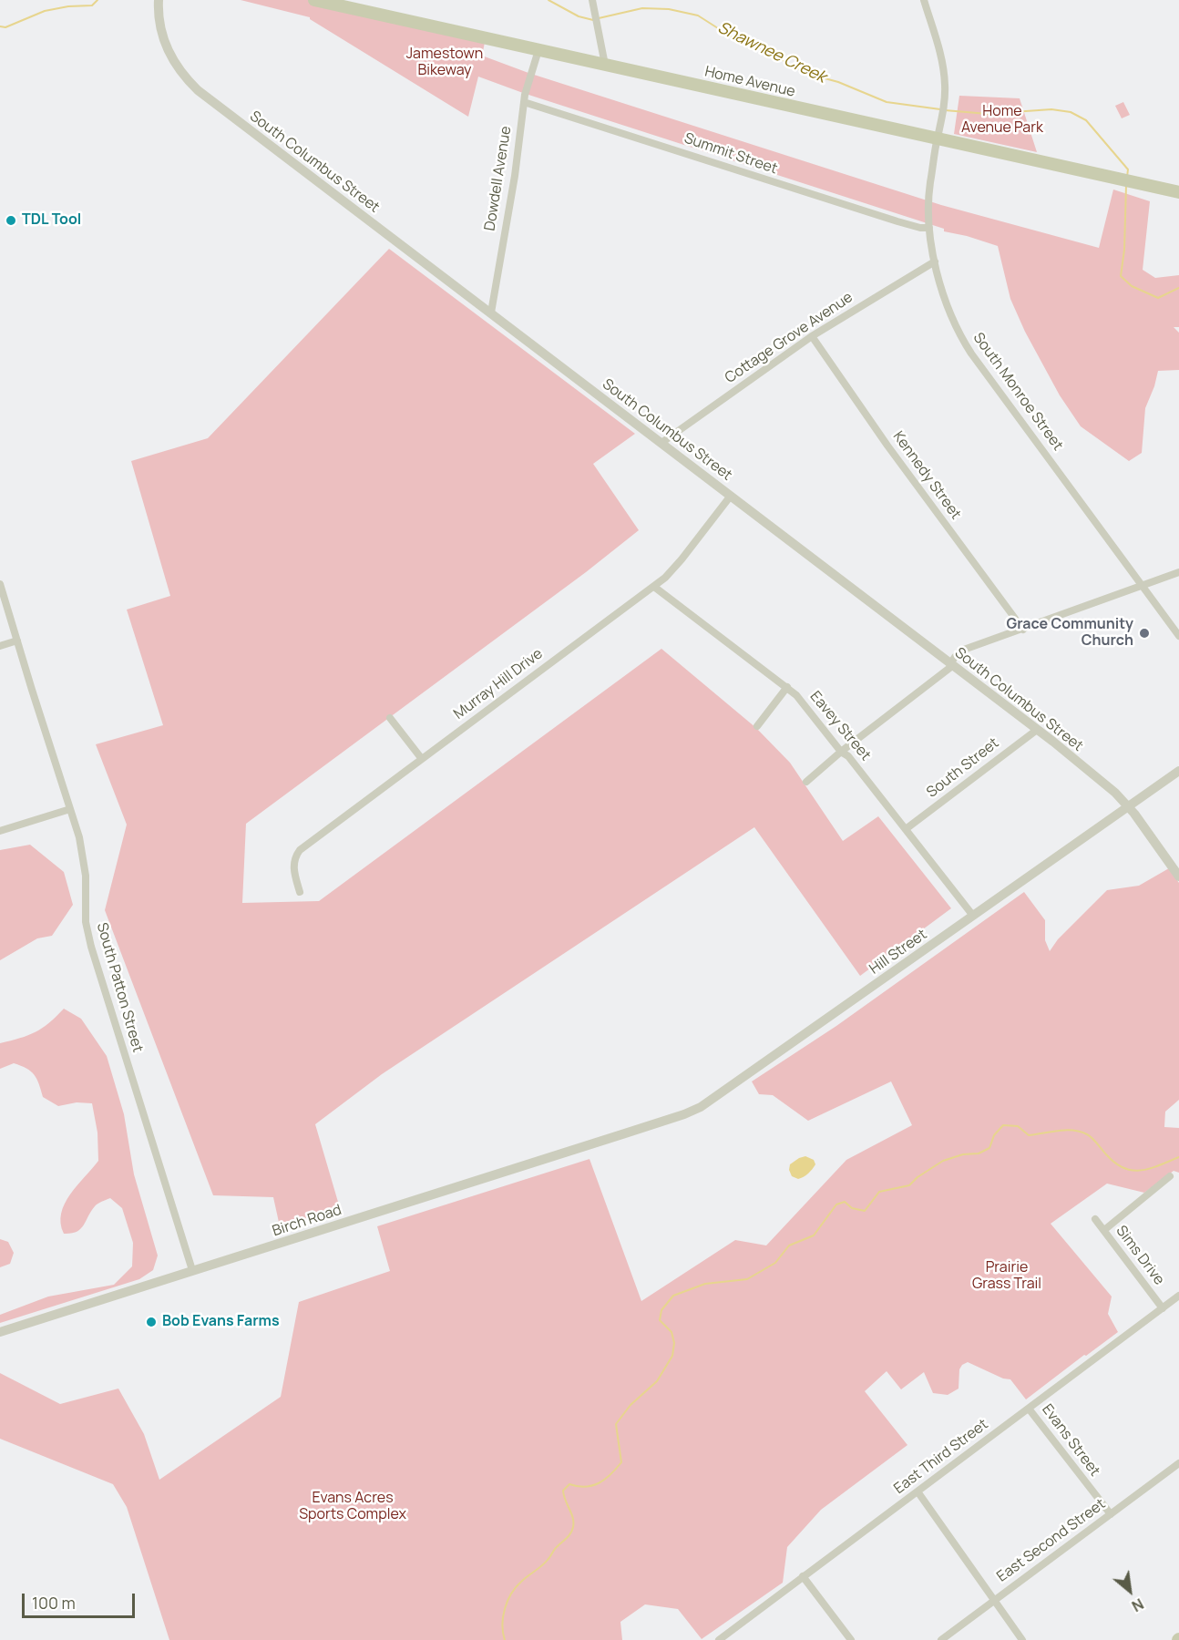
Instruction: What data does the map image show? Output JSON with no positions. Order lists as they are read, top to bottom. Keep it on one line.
{"streets":{"main road":["Home Avenue"],"street":["Summit Street","South Columbus Street","Dowdell Avenue","Cottage Grove Avenue","South Monroe Street","Kennedy Street","Murray Hill Drive","Eavey Street","South Street","Hill Street","South Patton Street","Birch Road","Sims Drive","Evans Street","East Third Street","East Second Street"]},"crossings":[["Home Avenue","Dowdell Avenue"],["Home Avenue","South Monroe Street"],["Summit Street","Dowdell Avenue"],["Summit Street","South Monroe Street"],["South Columbus Street","Dowdell Avenue"],["South Columbus Street","Cottage Grove Avenue"],["South Columbus Street","Murray Hill Drive"],["South Columbus Street","South Street"],["South Columbus Street","Hill Street"],["Cottage Grove Avenue","South Monroe Street"],["Cottage Grove Avenue","Kennedy Street"],["Murray Hill Drive","Eavey Street"],["Eavey Street","South Street"],["Eavey Street","Hill Street"],["Hill Street","Birch Road"],["South Patton Street","Birch Road"],["Sims Drive","East Third Street"],["Evans Street","East Third Street"],["Evans Street","East Second Street"]],"water":["Shawnee Creek"],"parks":["Jamestown Bikeway","Home Avenue Park","Prairie Grass Trail","Evans Acres Sports Complex"],"places":["TDL Tool","Grace Community Church","Bob Evans Farms"],"scale_bar":"100 m","north":"bottom right"}
